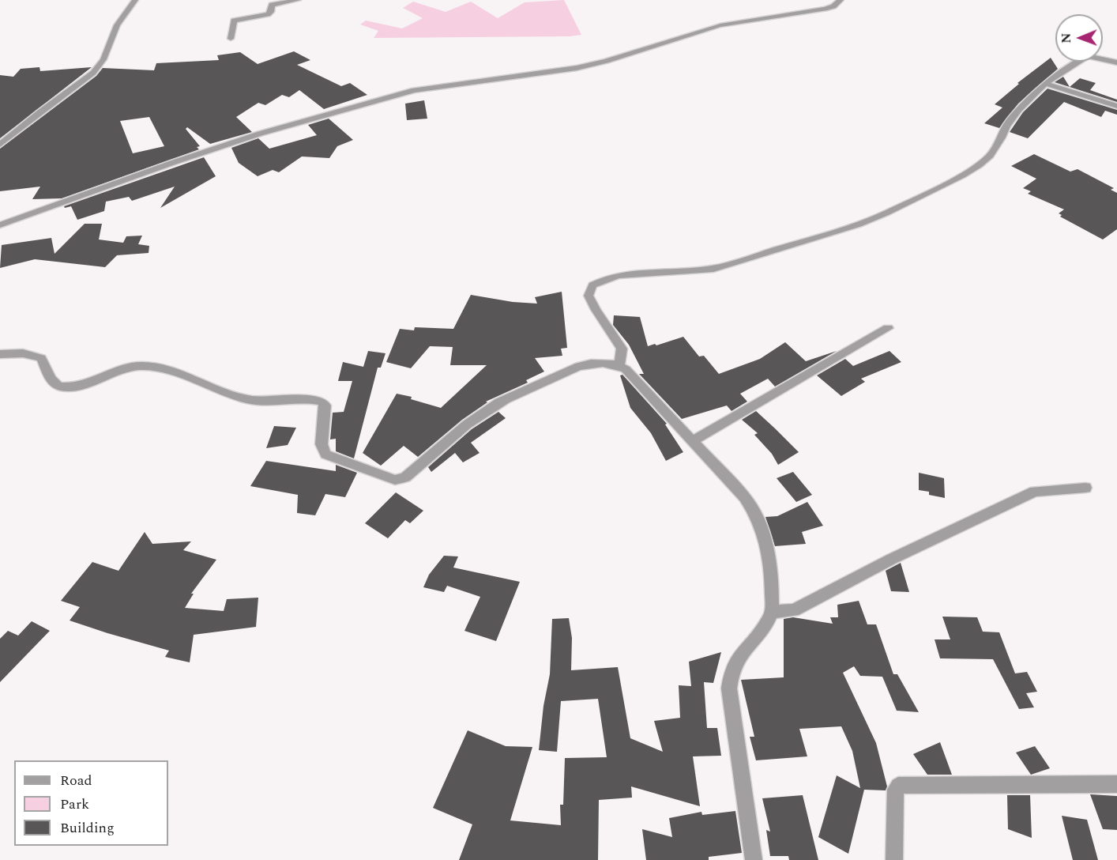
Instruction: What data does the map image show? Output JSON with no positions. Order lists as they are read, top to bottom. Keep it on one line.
{"legend":["Road","Park","Building"],"north":"left"}
